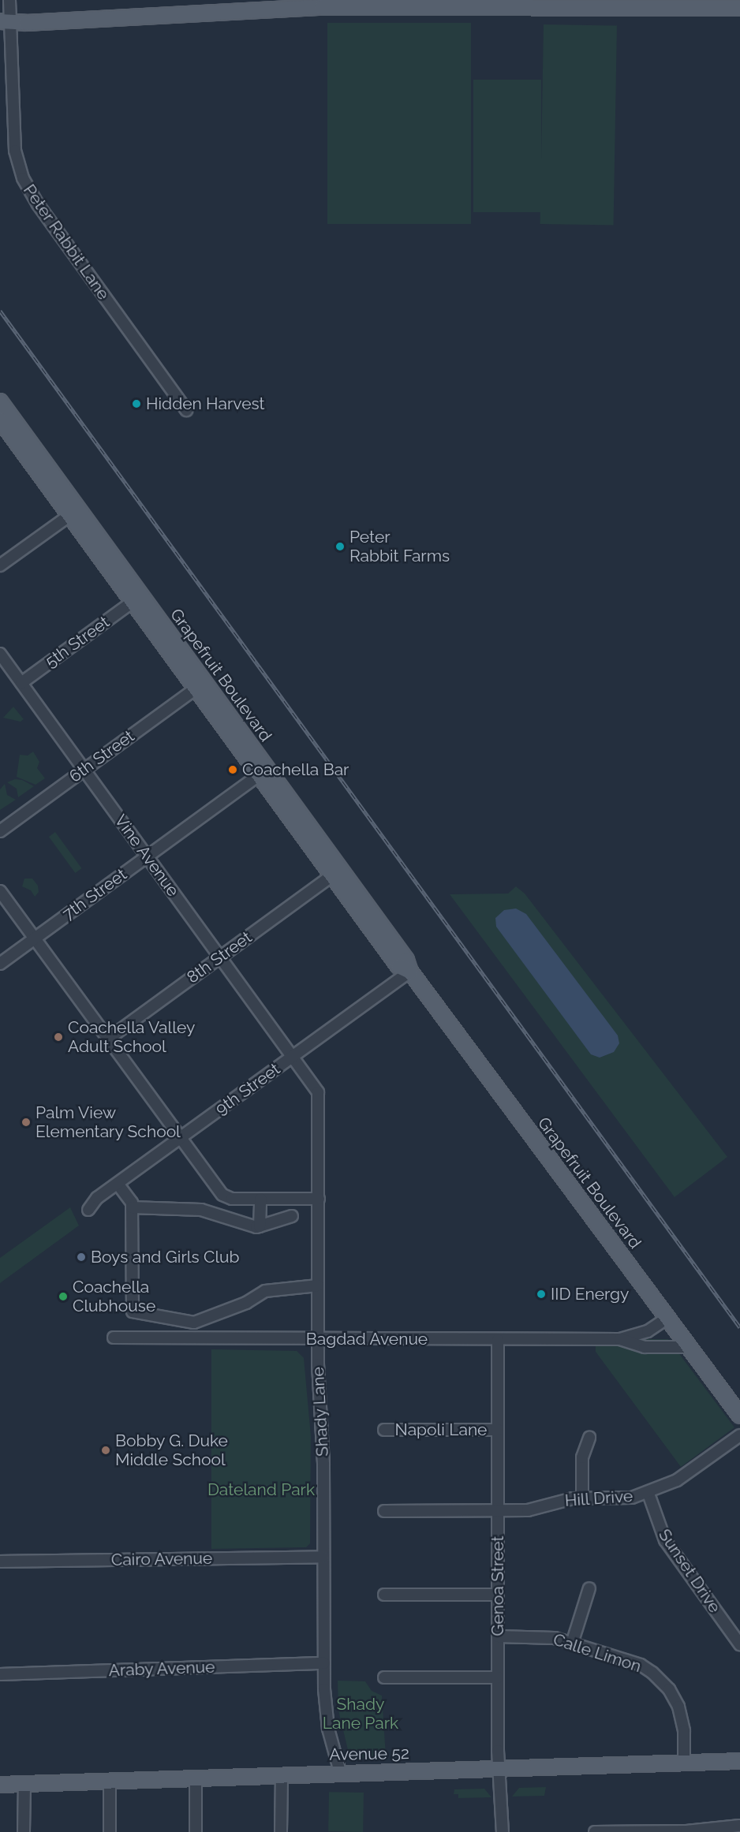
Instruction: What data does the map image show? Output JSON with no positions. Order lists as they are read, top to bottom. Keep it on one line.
{"streets":{"main road":["Grapefruit Boulevard","Avenue 52"],"street":["Peter Rabbit Lane","5th Street","6th Street","Vine Avenue","7th Street","8th Street","9th Street","Bagdad Avenue","Shady Lane","Napoli Lane","Hill Drive","Cairo Avenue","Sunset Drive","Genoa Street","Calle Limon","Araby Avenue"]},"crossings":[["5th Street","Grapefruit Boulevard"],["5th Street","Vine Avenue"],["Grapefruit Boulevard","6th Street"],["Grapefruit Boulevard","7th Street"],["Grapefruit Boulevard","8th Street"],["Grapefruit Boulevard","9th Street"],["Grapefruit Boulevard","Bagdad Avenue"],["6th Street","Vine Avenue"],["Vine Avenue","7th Street"],["Vine Avenue","8th Street"],["Vine Avenue","9th Street"],["Vine Avenue","Shady Lane"],["9th Street","Shady Lane"],["Bagdad Avenue","Shady Lane"],["Bagdad Avenue","Genoa Street"],["Shady Lane","Cairo Avenue"],["Shady Lane","Araby Avenue"],["Shady Lane","Avenue 52"],["Napoli Lane","Genoa Street"],["Hill Drive","Sunset Drive"],["Hill Drive","Genoa Street"],["Genoa Street","Calle Limon"],["Genoa Street","Avenue 52"],["Calle Limon","Avenue 52"]],"parks":["Dateland Park","Shady Lane Park"],"places":["Hidden Harvest","Peter Rabbit Farms","Coachella Bar","Coachella Valley Adult School","Palm View Elementary School","Boys and Girls Club","IID Energy","Coachella Clubhouse","Bobby G. Duke Middle School"]}
